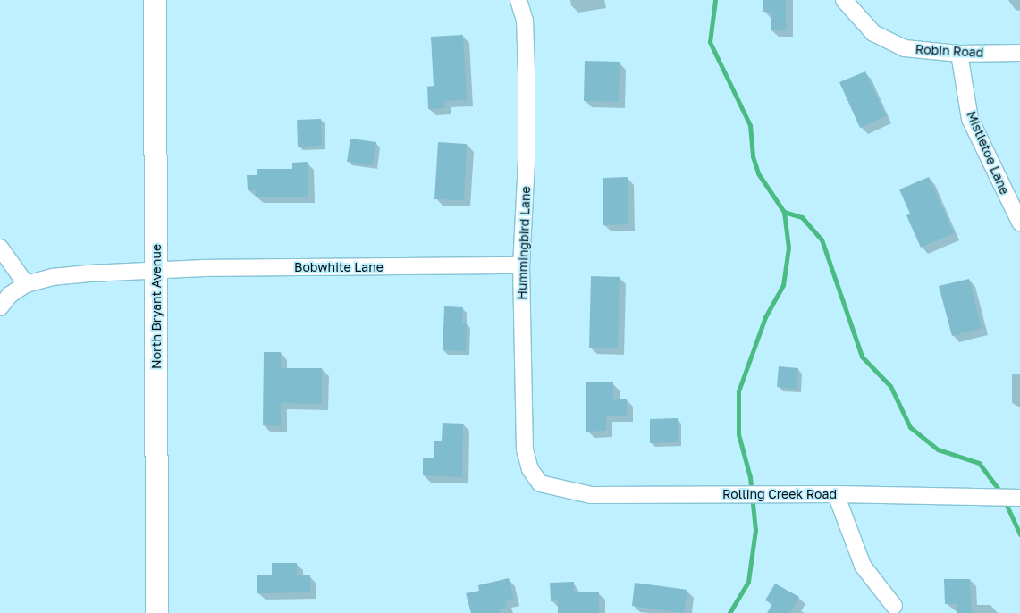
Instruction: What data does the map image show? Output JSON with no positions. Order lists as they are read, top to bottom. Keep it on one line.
{"streets":{"street":["Robin Road","Mistletoe Lane","Hummingbird Lane","Bobwhite Lane","North Bryant Avenue","Rolling Creek Road"]},"crossings":[["Robin Road","Mistletoe Lane"],["Hummingbird Lane","Bobwhite Lane"],["Hummingbird Lane","Rolling Creek Road"],["Bobwhite Lane","North Bryant Avenue"]]}
